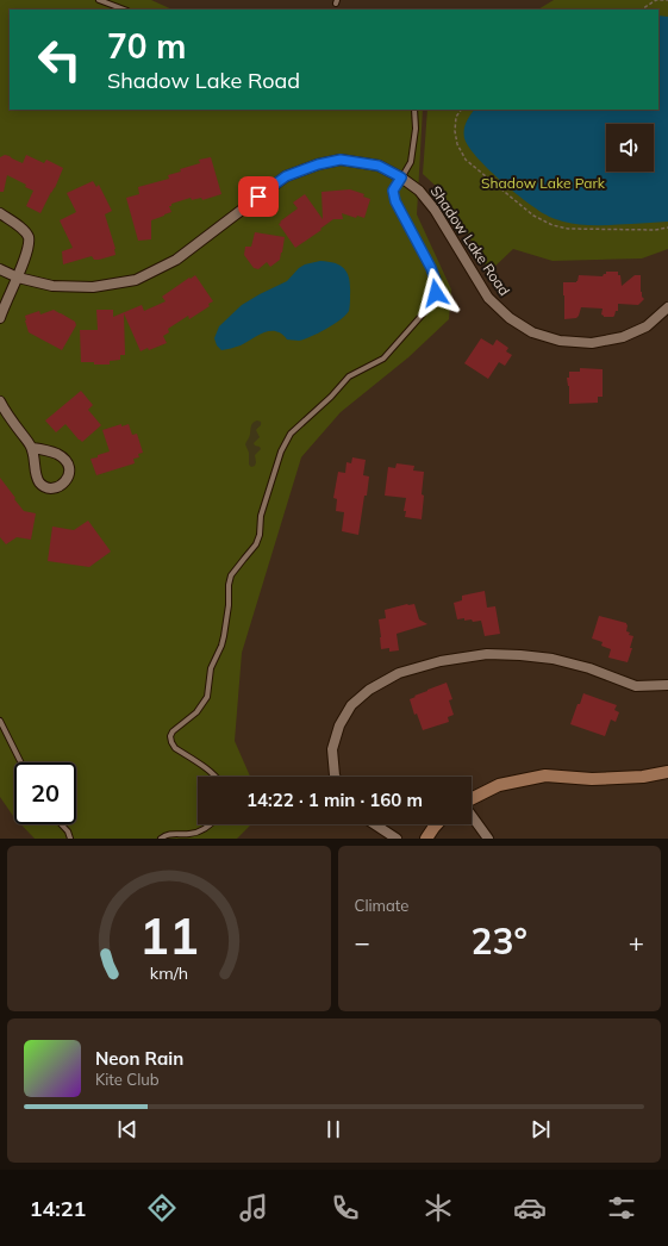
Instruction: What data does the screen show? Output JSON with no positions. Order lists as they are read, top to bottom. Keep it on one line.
{"streets":{"street":["Shadow Lake Road"]},"parks":["Shadow Lake Park"],"page":{"turn":["70 m","Shadow Lake Road"],"limit":"20","trip":"14:22 · 1 min · 160 m","tile":"Climate","heat":["−","23°","+"],"song":["Neon Rain","Kite Club"],"tabs":"14:21","gauge":["11","km/h"]}}
